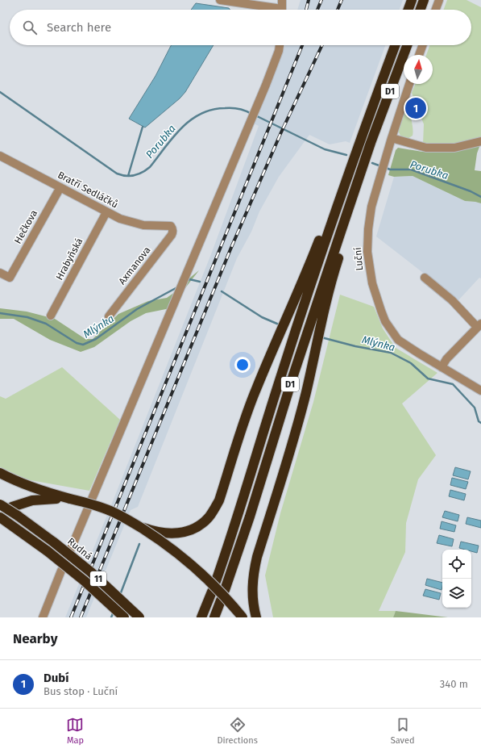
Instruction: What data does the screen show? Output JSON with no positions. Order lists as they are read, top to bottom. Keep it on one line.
{"streets":{"highway":["D1","Rudná","11"],"street":["Bratří Sedláčků","Hečkova","Hrabyňská","Luční","Axmanova"]},"crossings":[["Bratří Sedláčků","Hečkova"],["Bratří Sedláčků","Hrabyňská"],["Bratří Sedláčků","Axmanova"]],"water":["Porubka","Mlýnka"],"north":"top","page":{"search":"Search here","pins":"1","heading":"Nearby","list":[{"mark":"1","name":"Dubí","note":"Bus stop · Luční","value":"340 m"}],"nav":["Map","Directions","Saved"]}}
